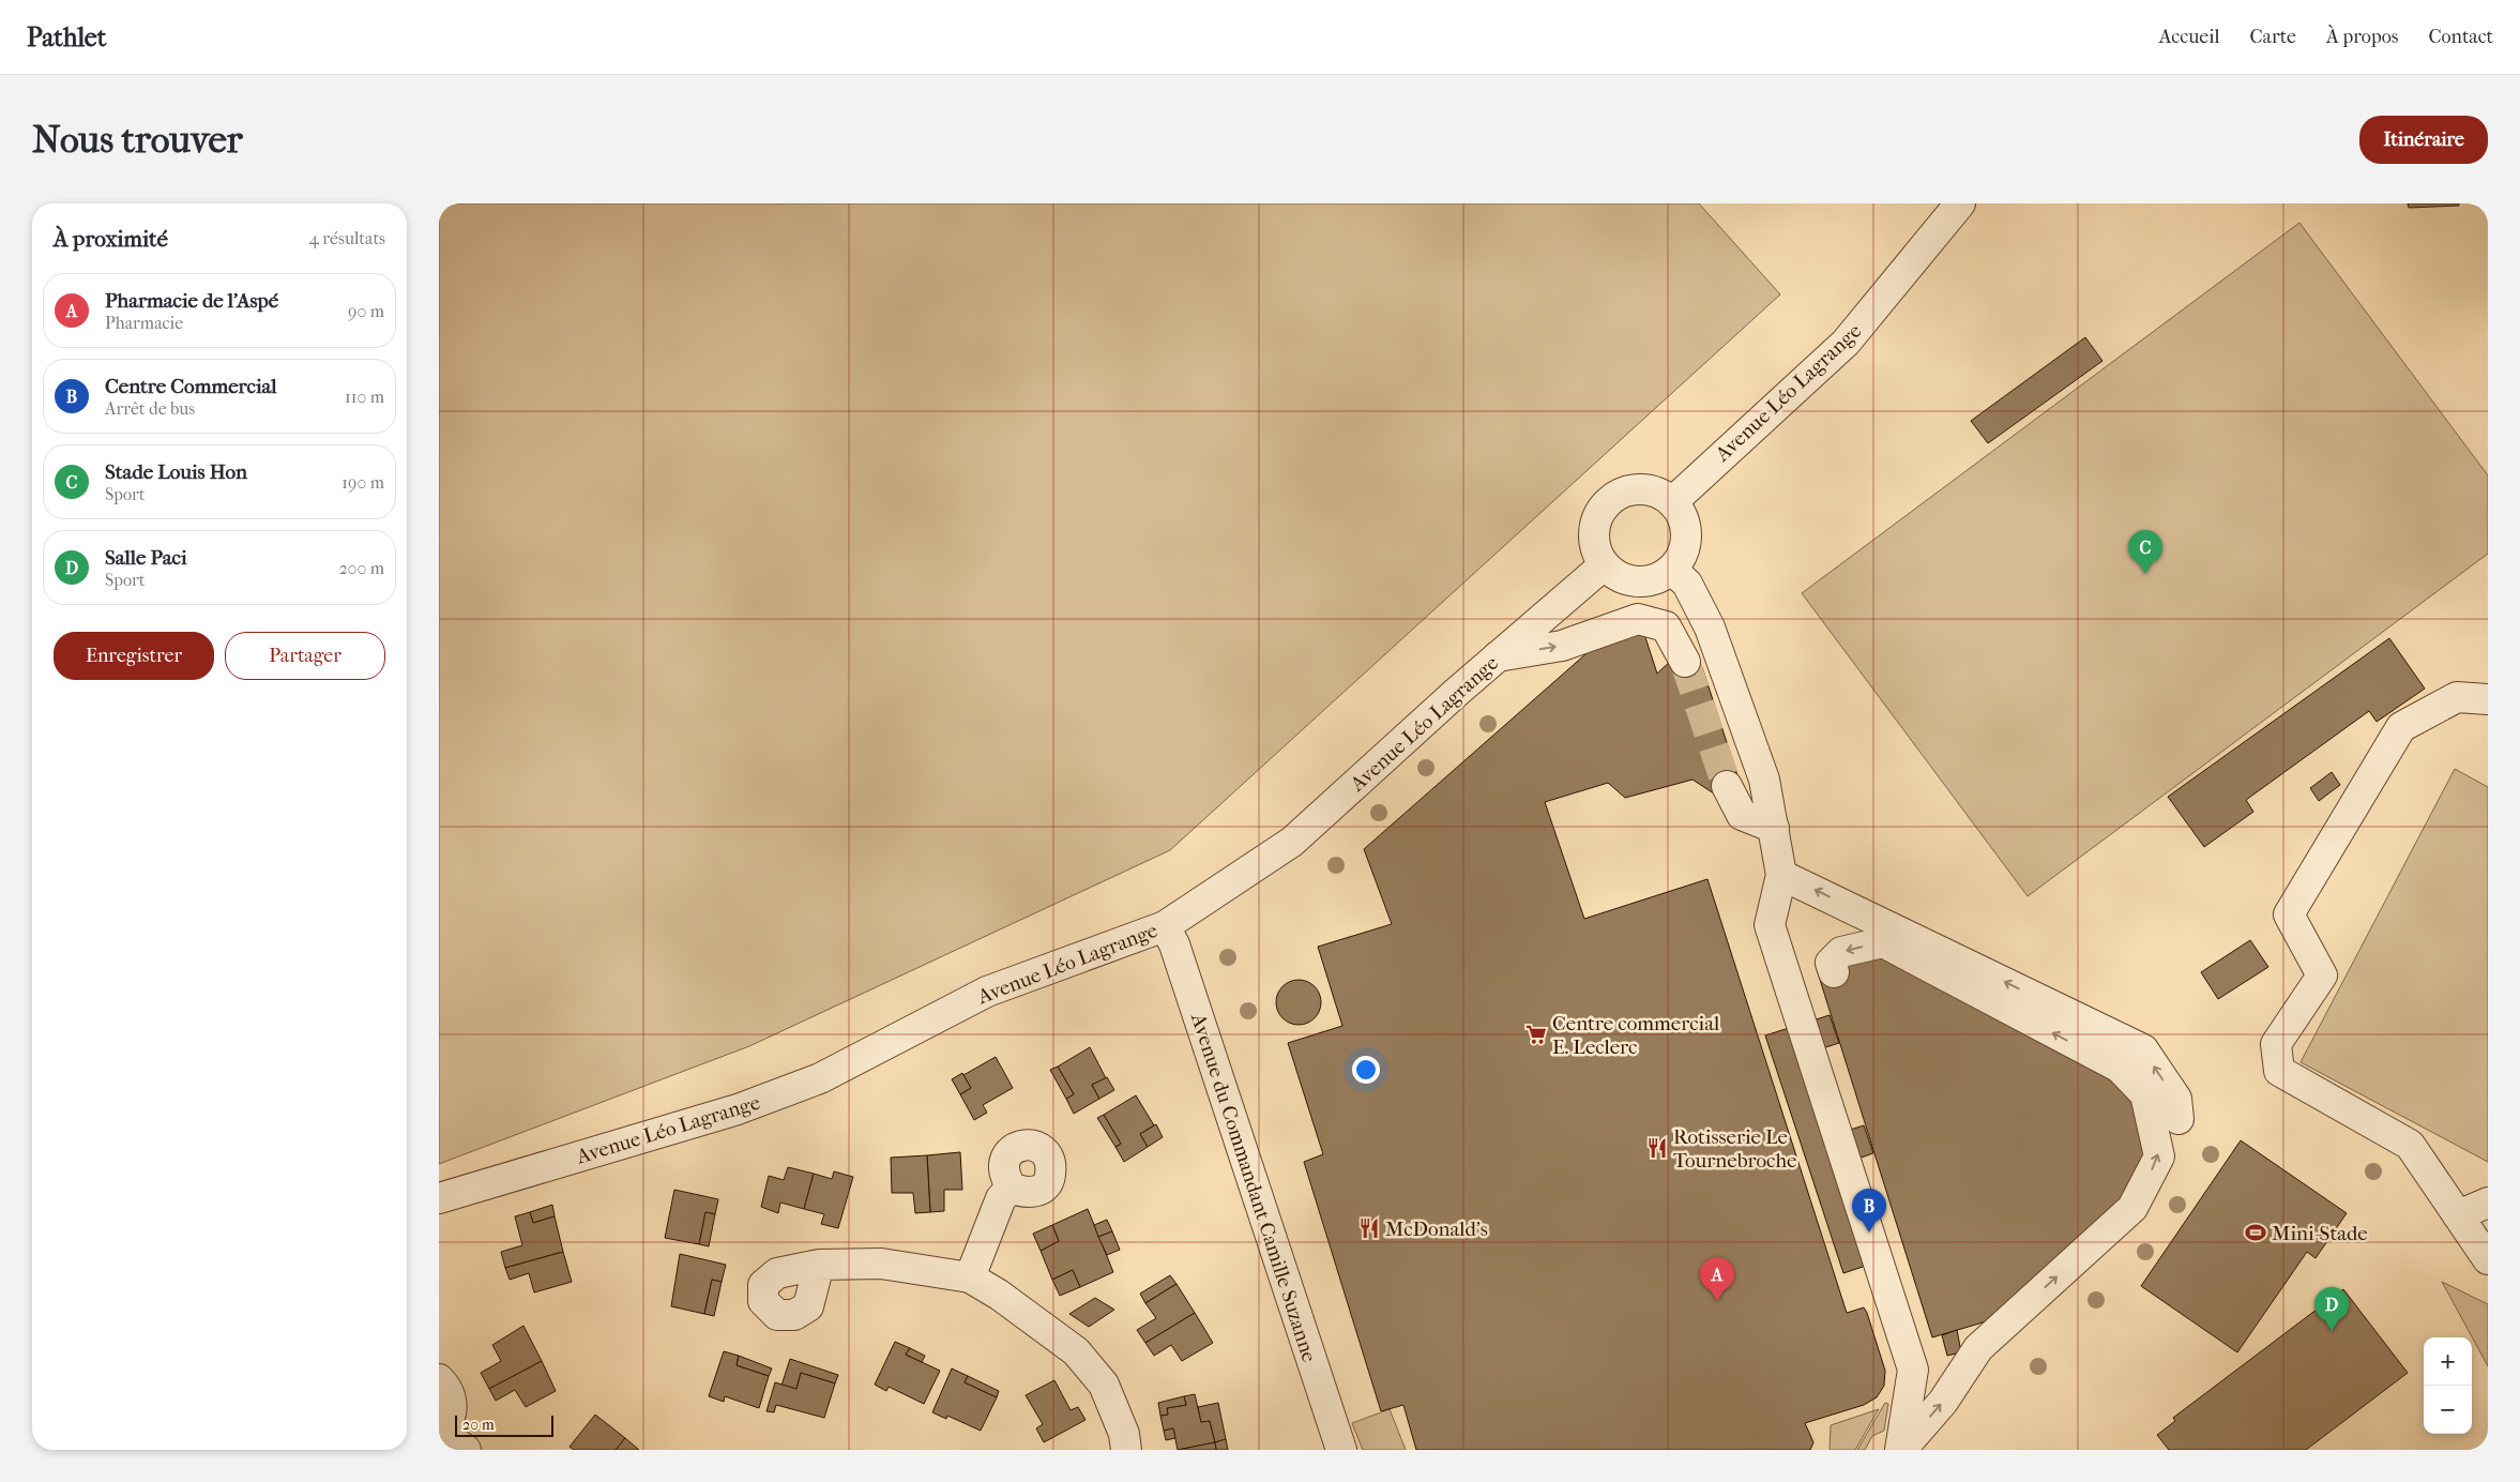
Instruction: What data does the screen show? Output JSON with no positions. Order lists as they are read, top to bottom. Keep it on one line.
{"streets":{"street":["Avenue Léo Lagrange","Avenue du Commandant Camille Suzanne"]},"crossings":[["Avenue Léo Lagrange","Avenue du Commandant Camille Suzanne"]],"places":{"supermarket":["Centre commercial E. Leclerc"],"restaurant":["Rotisserie Le Tournebroche","McDonald's"],"sports":["Mini-Stade"]},"scale_bar":"20 m","page":{"header":"Pathlet","nav":["Accueil","Carte","À propos","Contact"],"buttons":["Itinéraire",["Enregistrer","Partager"]],"title":"Nous trouver","heading":["À proximité","4 résultats"],"list":[{"mark":"A","name":"Pharmacie de l'Aspé","note":"Pharmacie","value":"90 m"},{"mark":"B","name":"Centre Commercial","note":"Arrêt de bus","value":"110 m"},{"mark":"C","name":"Stade Louis Hon","note":"Sport","value":"190 m"},{"mark":"D","name":"Salle Paci","note":"Sport","value":"200 m"}],"pins":["C","B","A","D"],"map_buttons":["+","−"],"scale":"20 m"}}
